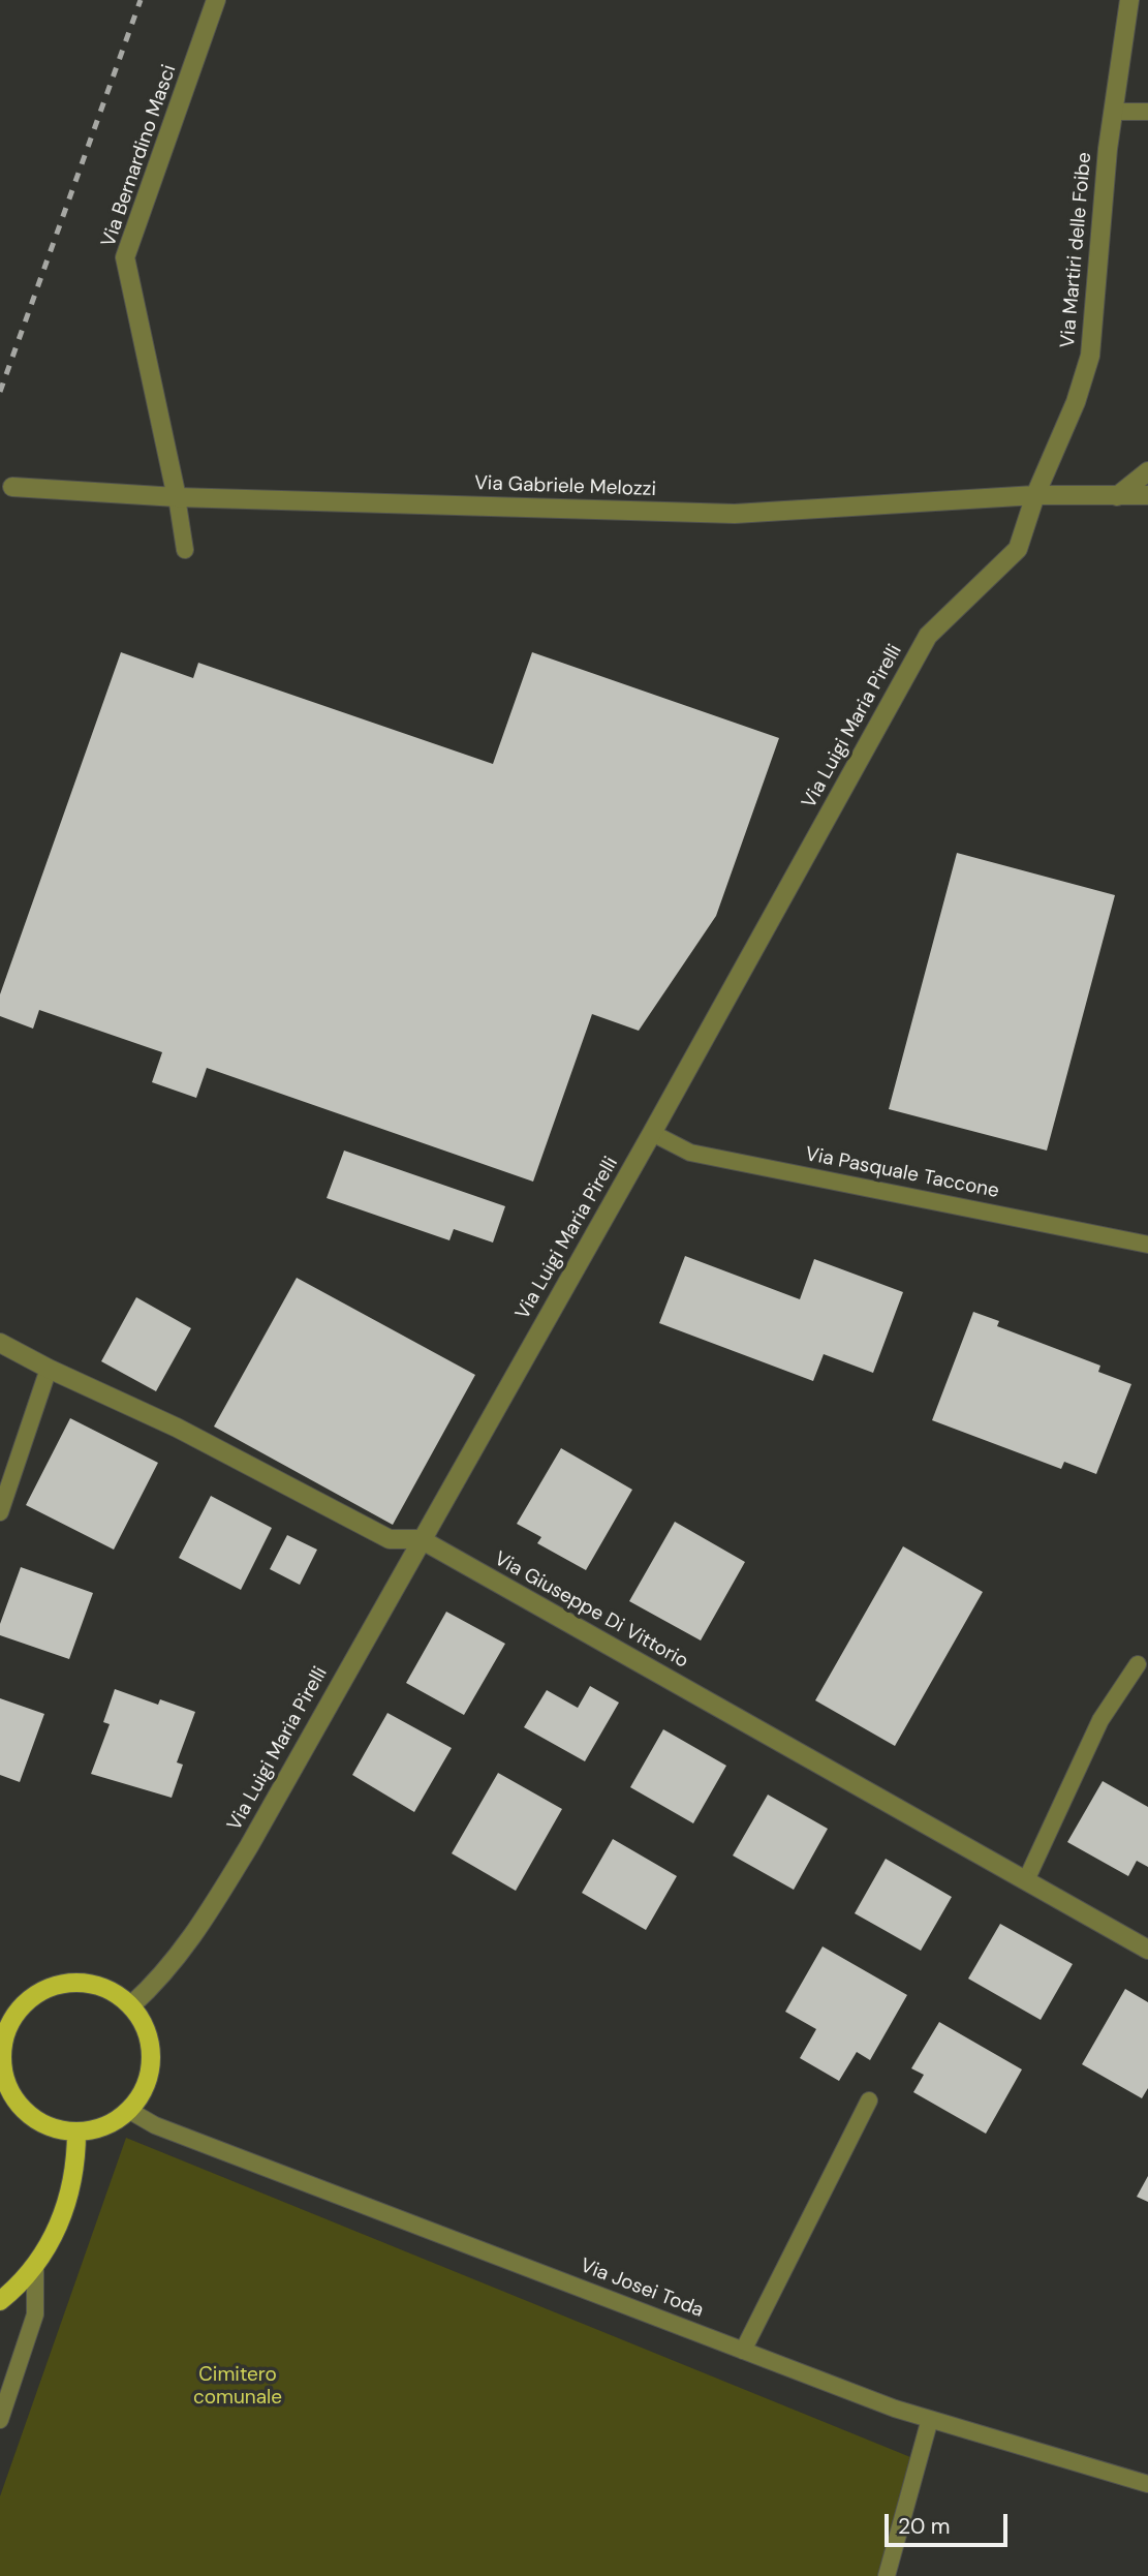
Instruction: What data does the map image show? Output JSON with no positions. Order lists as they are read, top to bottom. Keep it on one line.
{"streets":{"street":["Via Bernardino Masci","Via Martiri delle Foibe","Via Gabriele Melozzi","Via Luigi Maria Pirelli","Via Giuseppe Di Vittorio"],"lane":["Via Pasquale Taccone","Via Josei Toda"]},"crossings":[["Via Bernardino Masci","Via Gabriele Melozzi"],["Via Martiri delle Foibe","Via Gabriele Melozzi"],["Via Martiri delle Foibe","Via Luigi Maria Pirelli"],["Via Gabriele Melozzi","Via Luigi Maria Pirelli"],["Via Luigi Maria Pirelli","Via Pasquale Taccone"],["Via Luigi Maria Pirelli","Via Giuseppe Di Vittorio"],["Via Luigi Maria Pirelli","Via Josei Toda"]],"parks":["Cimitero comunale"],"scale_bar":"20 m"}
